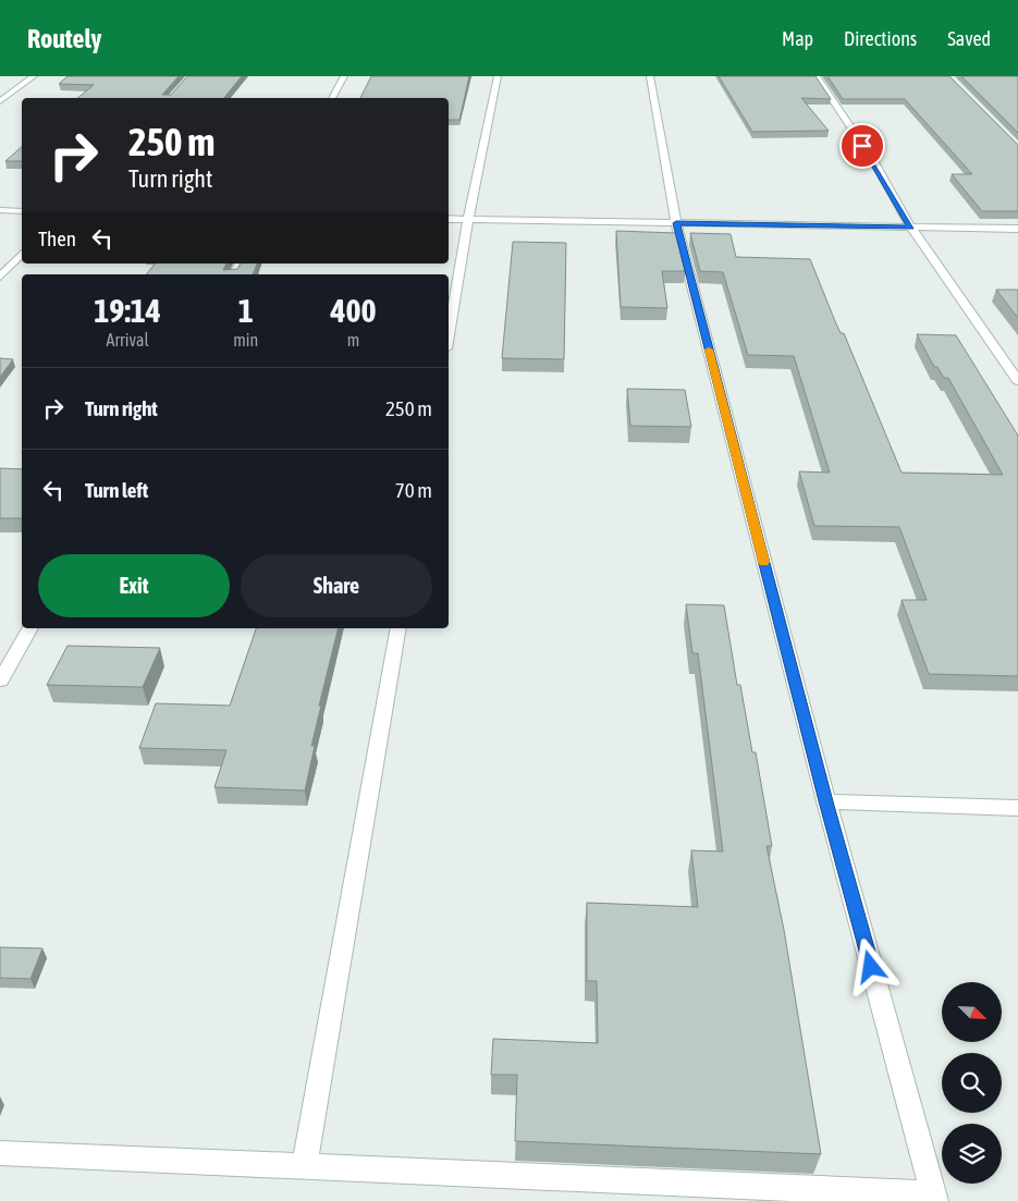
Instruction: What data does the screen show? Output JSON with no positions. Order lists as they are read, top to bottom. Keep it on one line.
{"north":"bottom right","page":{"header":"Routely","nav":["Map","Directions","Saved"],"turn":["250 m","Turn right"],"then":"Then","eta":["19:14","Arrival","1","min","400","m"],"list":[{"name":"Turn right","value":"250 m"},{"name":"Turn left","value":"70 m"}],"buttons":["Exit","Share"]}}
